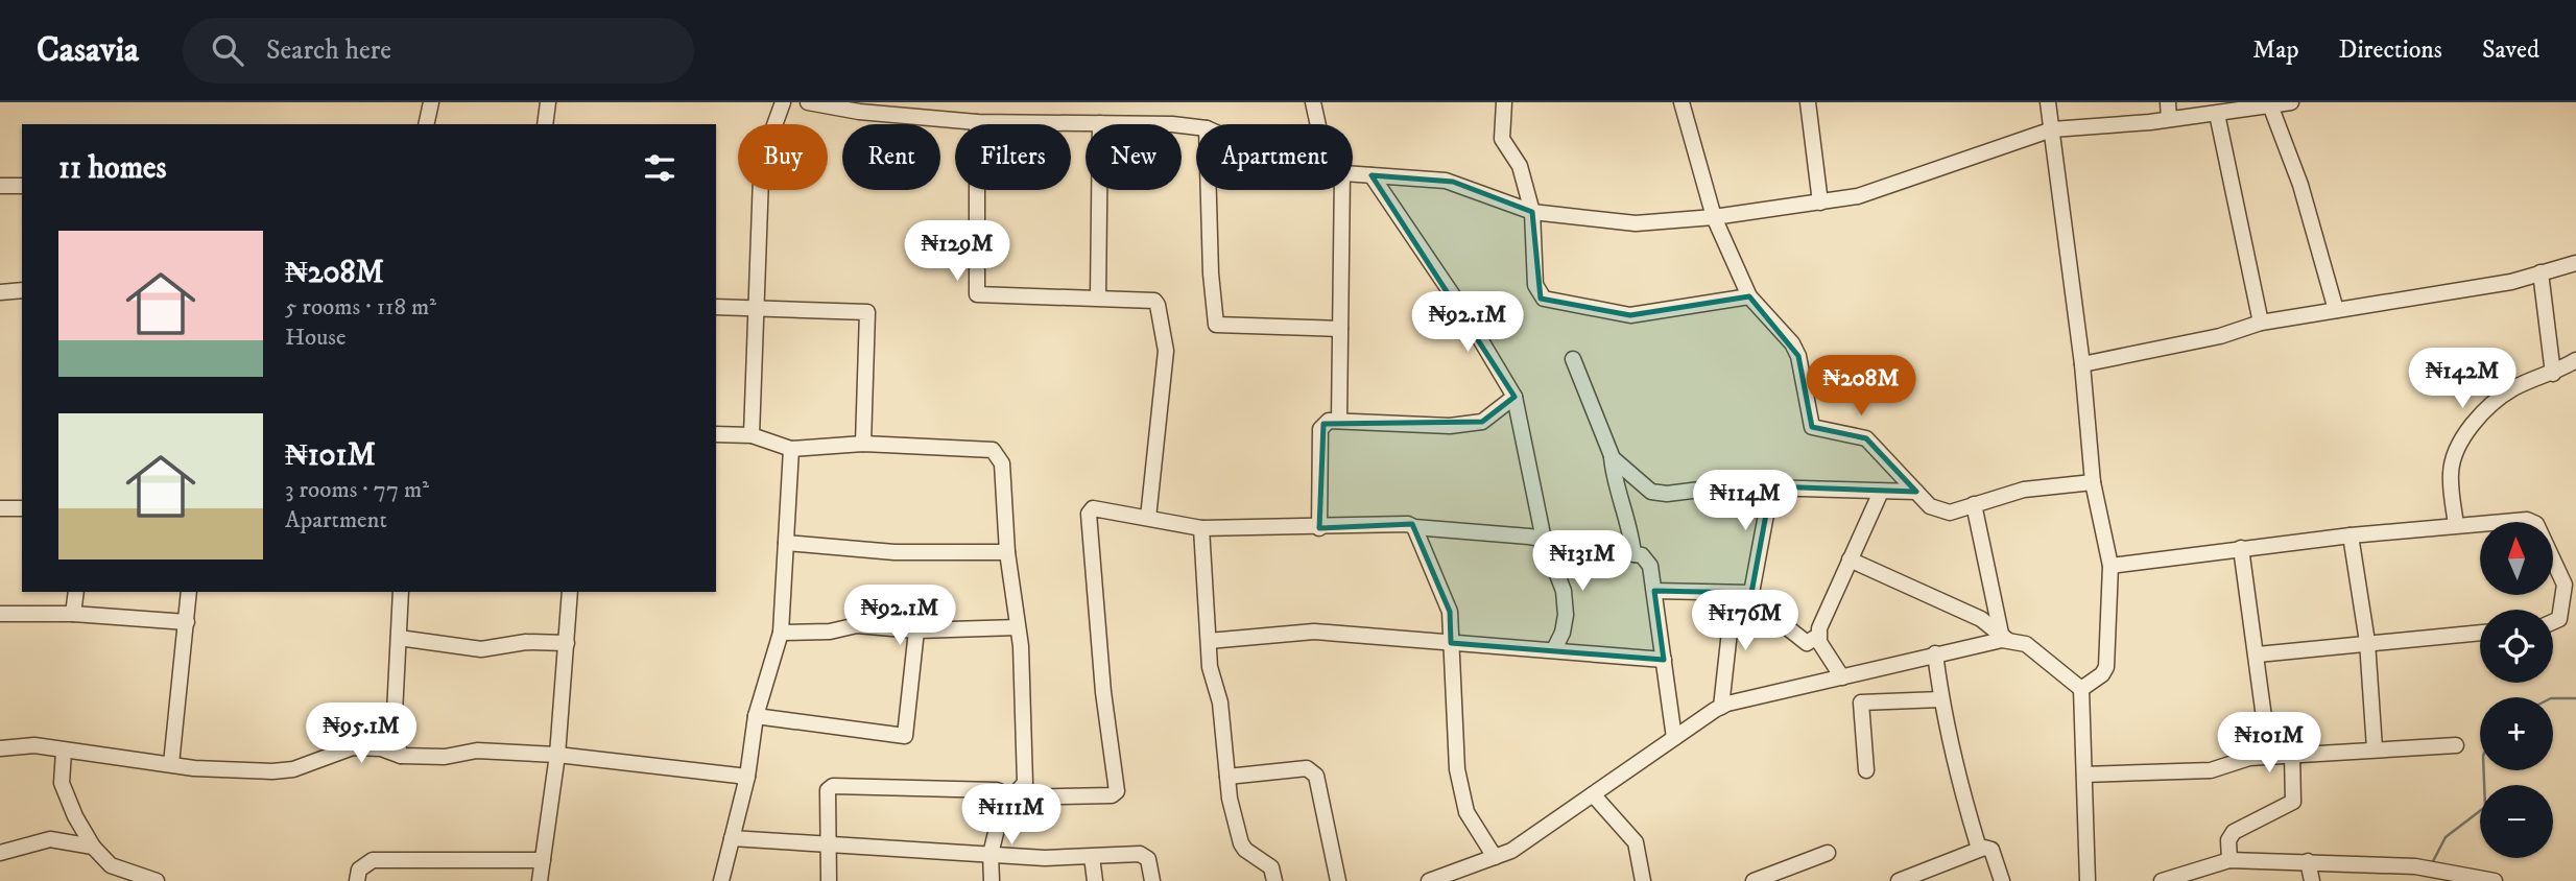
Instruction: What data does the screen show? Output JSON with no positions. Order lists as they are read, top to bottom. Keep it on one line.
{"north":"top","page":{"header":"Casavia","search":"Search here","nav":["Map","Directions","Saved"],"chip":["Buy","Rent","Filters","New","Apartment"],"heading":"11 homes","list":[{"name":"₦208M","note":"5 rooms · 118 m² · House"},{"name":"₦101M","note":"3 rooms · 77 m² · Apartment"}],"price":["₦129M","₦92.1M","₦142M","₦208M","₦114M","₦131M","₦92.1M","₦176M","₦95.1M","₦101M","₦111M"],"map_buttons":["+","−"]}}
